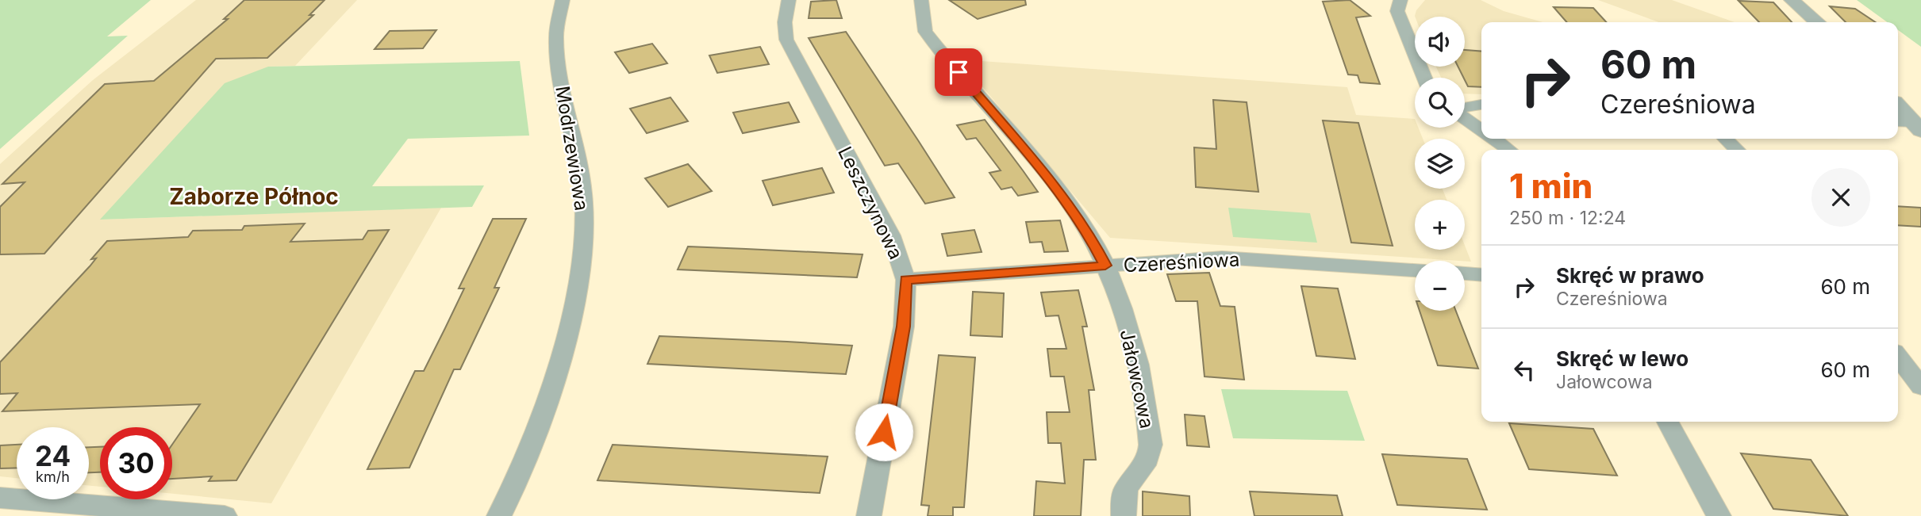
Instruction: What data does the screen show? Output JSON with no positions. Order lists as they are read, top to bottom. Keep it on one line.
{"streets":{"street":["Modrzewiowa","Leszczynowa","Czereśniowa","Jałowcowa"]},"crossings":[["Leszczynowa","Czereśniowa"],["Czereśniowa","Jałowcowa"]],"districts":["Zaborze Północ"],"page":{"map_buttons":["+","−"],"turn":["60 m","Czereśniowa"],"heading":["1 min","250 m · 12:24"],"list":[{"name":"Skręć w prawo","note":"Czereśniowa","value":"60 m"},{"name":"Skręć w lewo","note":"Jałowcowa","value":"60 m"}],"speed":"24 km/h","limit":"30"}}
